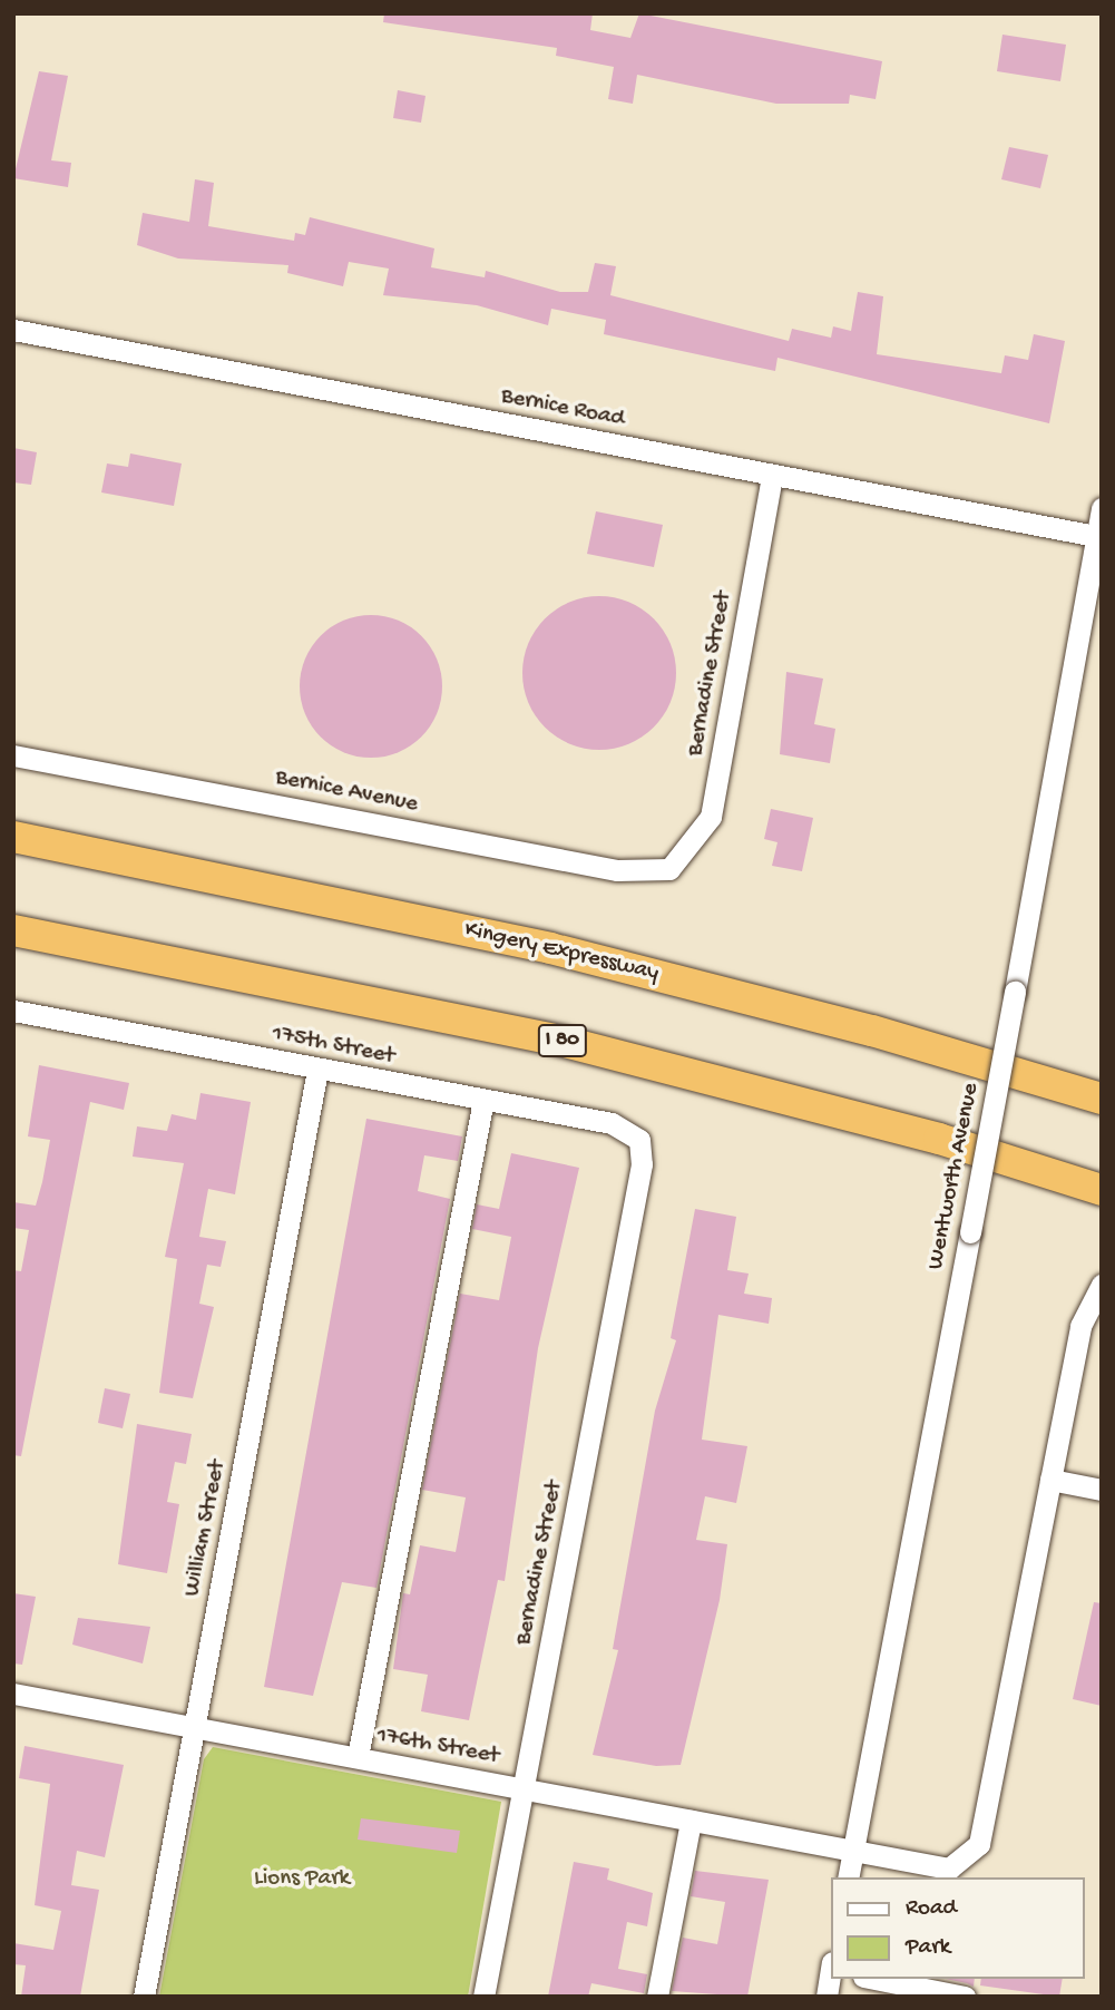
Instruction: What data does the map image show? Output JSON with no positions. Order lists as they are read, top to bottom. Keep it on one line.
{"streets":{"highway":["Kingery Expressway","I 80"],"street":["Bernice Road","Bernadine Street","Bernice Avenue","175th Street","Wentworth Avenue","William Street","176th Street"]},"crossings":[["Bernice Road","Bernadine Street"],["Bernice Road","Wentworth Avenue"],["Bernadine Street","Bernice Avenue"],["Bernadine Street","175th Street"],["Bernadine Street","176th Street"],["175th Street","William Street"],["Wentworth Avenue","176th Street"],["William Street","176th Street"]],"parks":["Lions Park"],"legend":["Road","Park"]}
